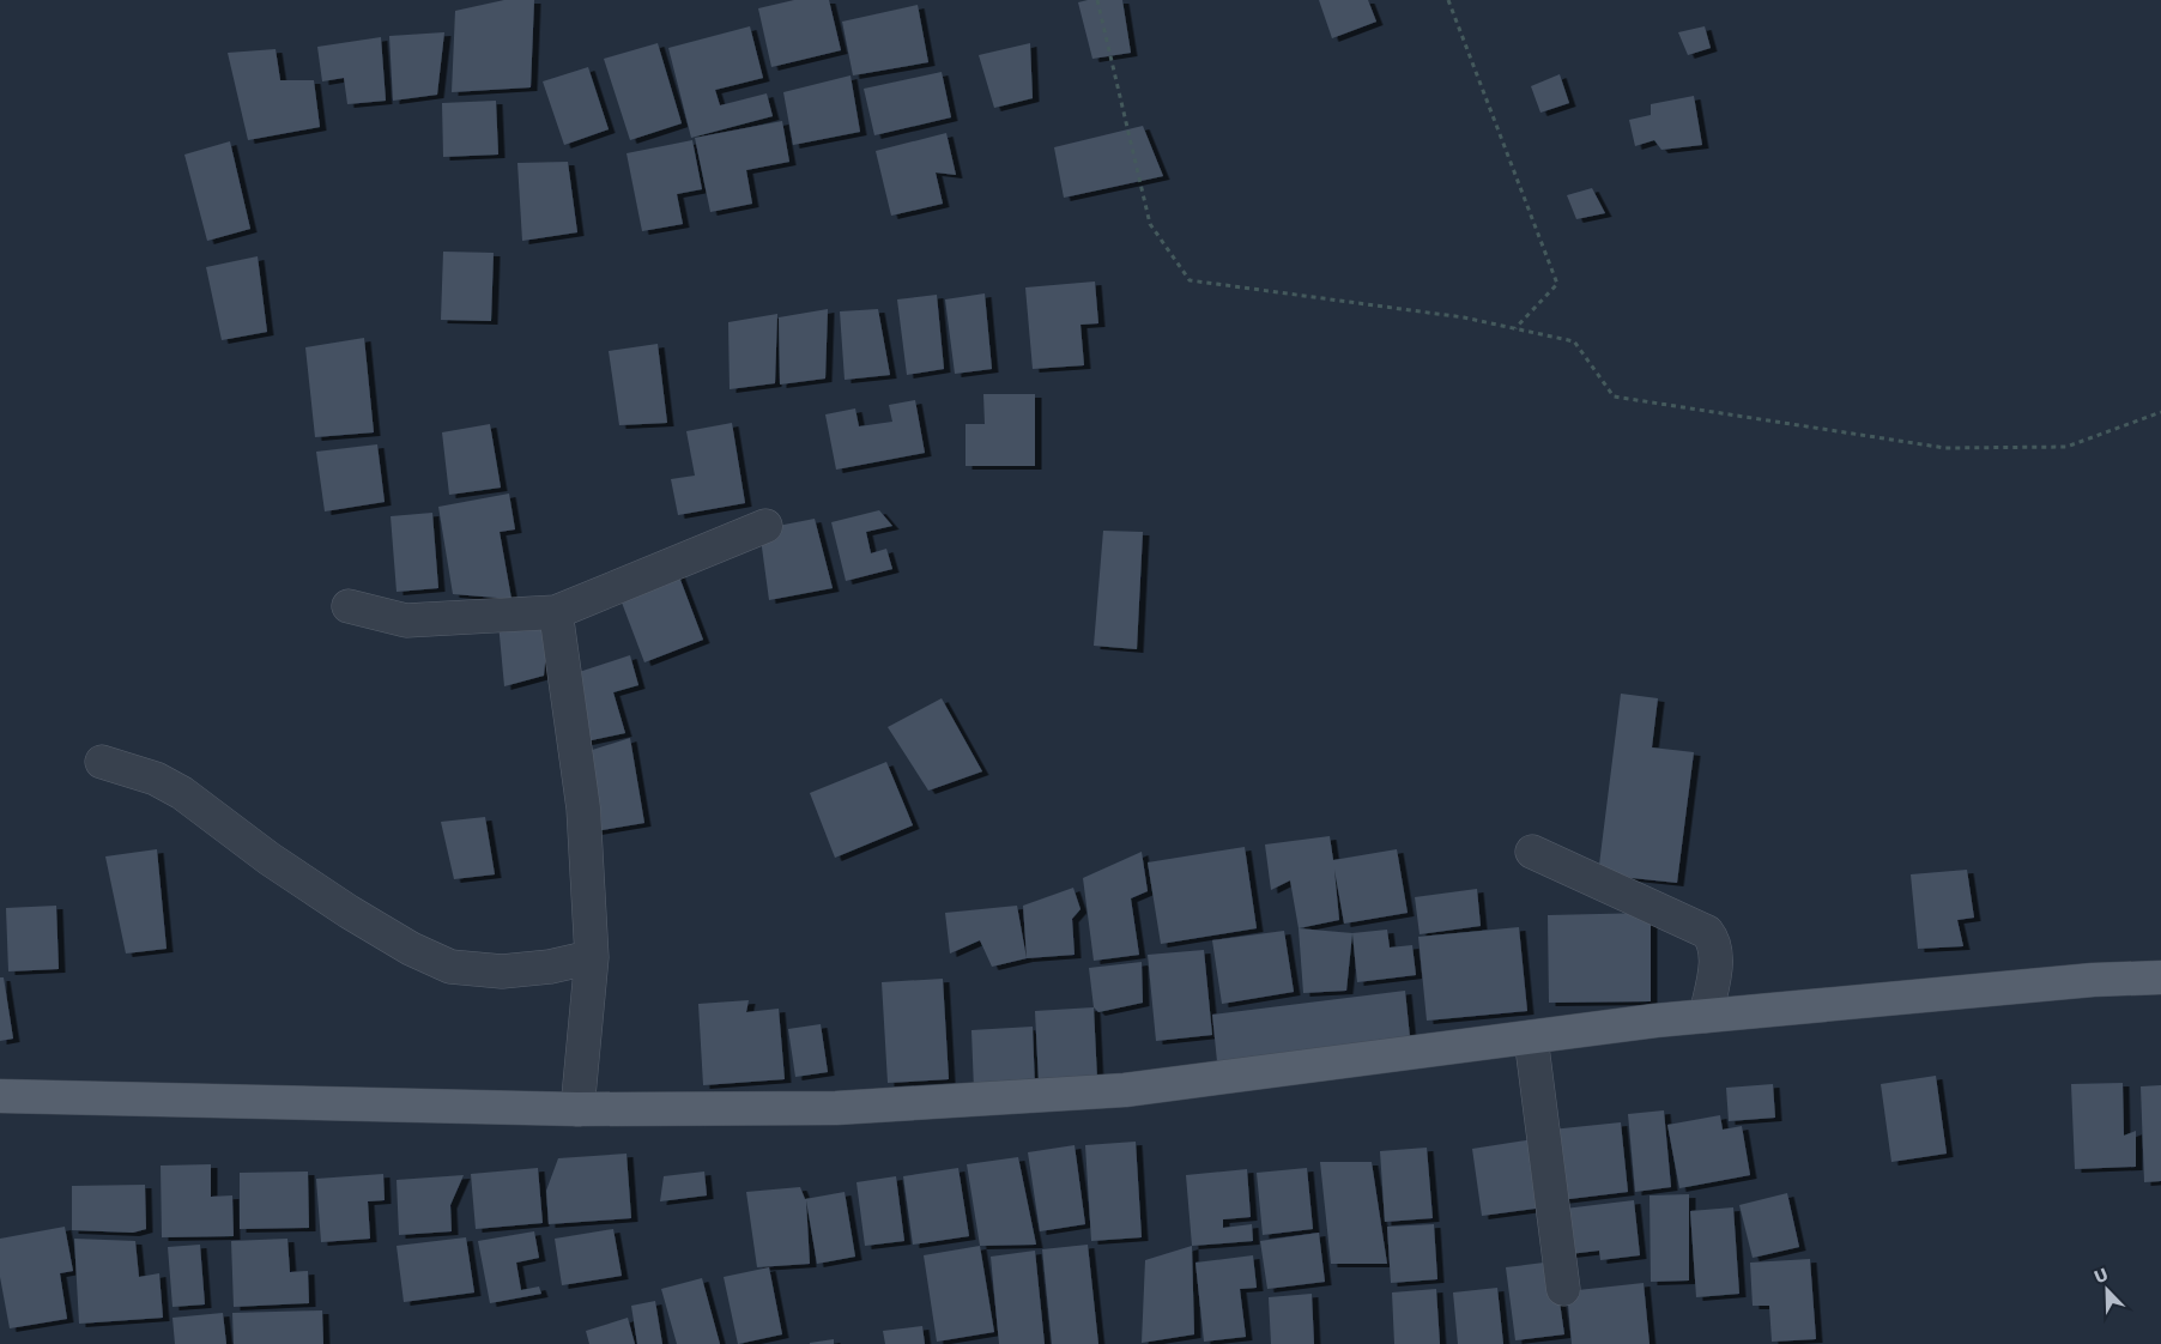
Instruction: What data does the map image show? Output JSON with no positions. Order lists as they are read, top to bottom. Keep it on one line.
{"north":"top left"}
